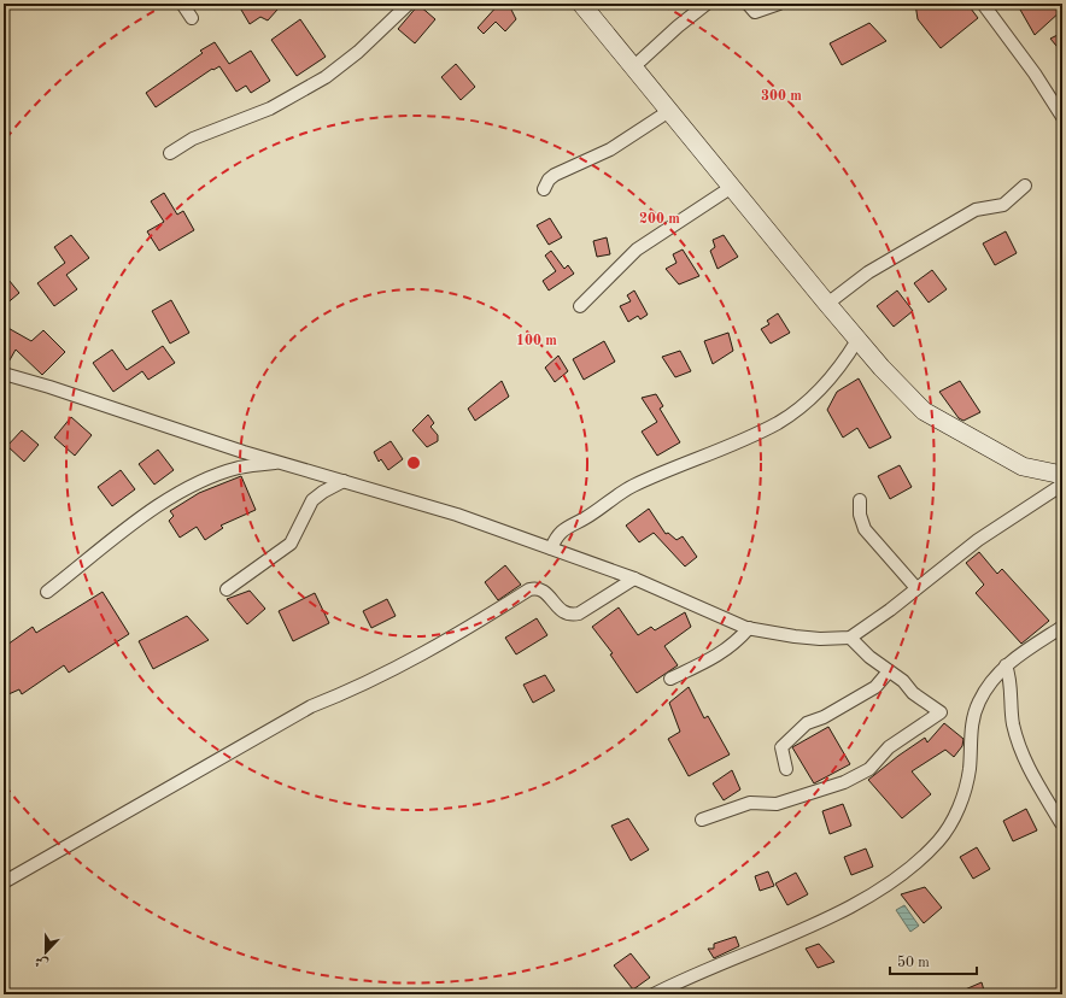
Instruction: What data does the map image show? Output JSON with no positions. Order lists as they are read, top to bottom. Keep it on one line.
{"scale_bar":"50 m","north":"bottom","rings":["300 m","200 m","100 m"]}
